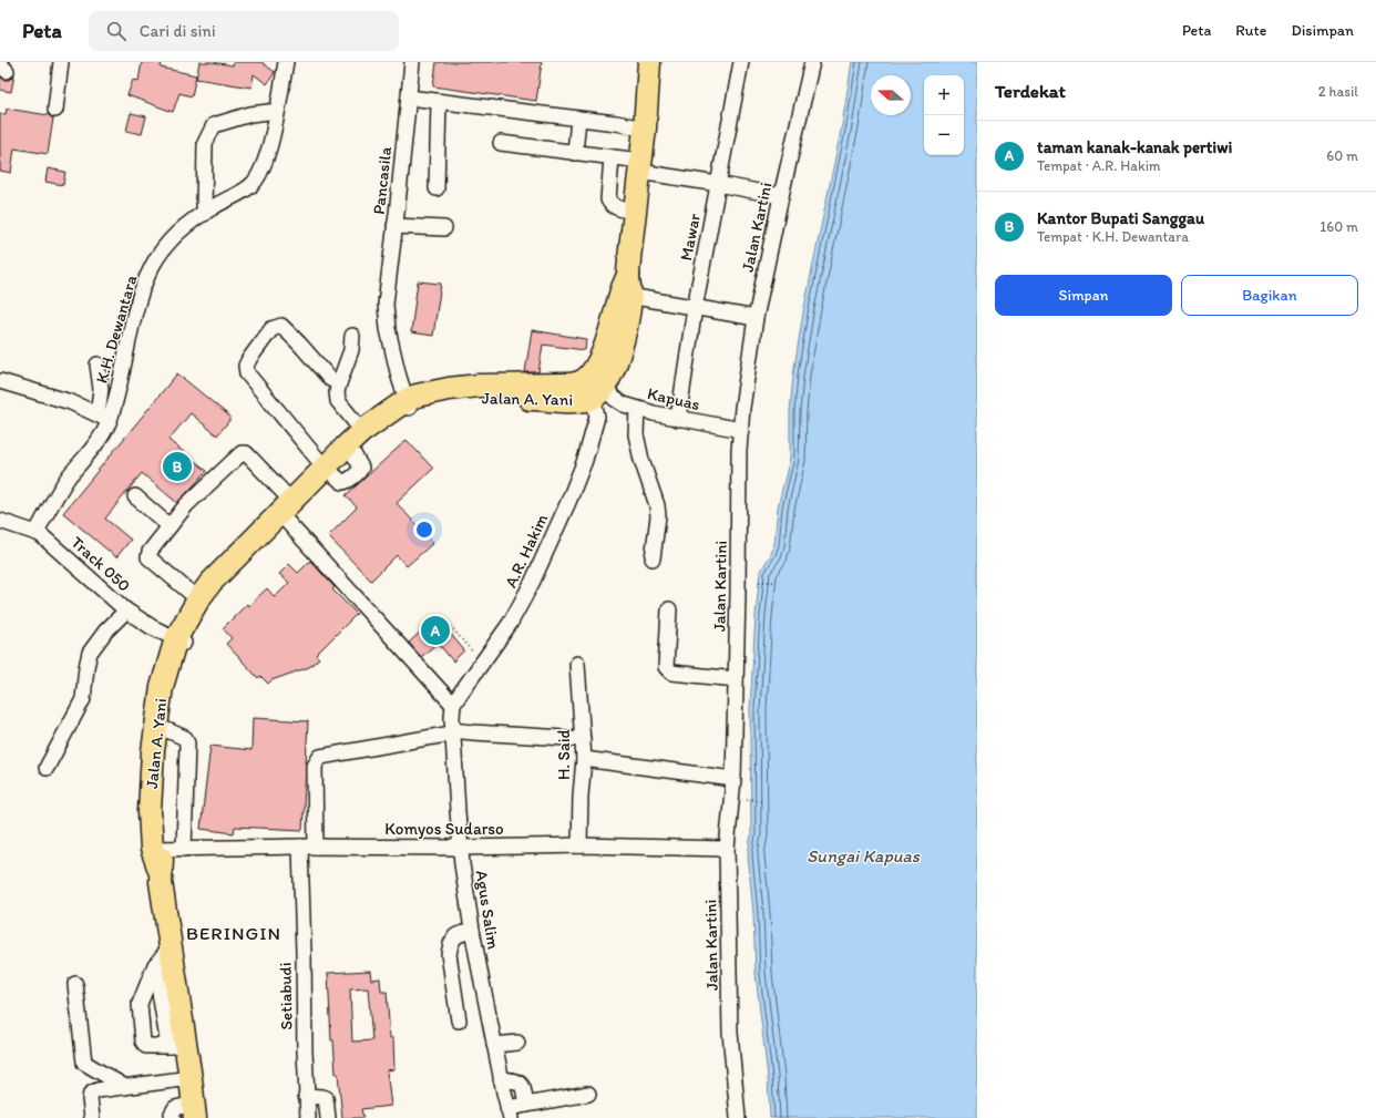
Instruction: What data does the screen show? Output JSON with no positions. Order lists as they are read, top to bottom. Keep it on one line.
{"streets":{"highway":["Jalan A. Yani"],"street":["Pancasila","Jalan Kartini","Mawar","K.H. Dewantara","Kapuas","A.R. Hakim","Track 050","H. Said","Komyos Sudarso","Agus Salim","Setiabudi"]},"crossings":[["Pancasila","Jalan A. Yani"],["Jalan Kartini","Kapuas"],["Jalan Kartini","Komyos Sudarso"],["Mawar","Kapuas"],["K.H. Dewantara","Track 050"],["Jalan A. Yani","Kapuas"],["Jalan A. Yani","A.R. Hakim"],["Jalan A. Yani","Track 050"],["Jalan A. Yani","Komyos Sudarso"],["Kapuas","A.R. Hakim"],["A.R. Hakim","Agus Salim"],["H. Said","Komyos Sudarso"],["Komyos Sudarso","Agus Salim"],["Komyos Sudarso","Setiabudi"]],"districts":["BERINGIN"],"water":["Sungai Kapuas"],"north":"left","page":{"header":"Peta","search":"Cari di sini","nav":["Peta","Rute","Disimpan"],"heading":["Terdekat","2 hasil"],"map_buttons":["+","−"],"list":[{"mark":"A","name":"taman kanak-kanak pertiwi","note":"Tempat · A.R. Hakim","value":"60 m"},{"mark":"B","name":"Kantor Bupati Sanggau","note":"Tempat · K.H. Dewantara","value":"160 m"}],"buttons":["Simpan","Bagikan"],"pins":["B","A"]}}
